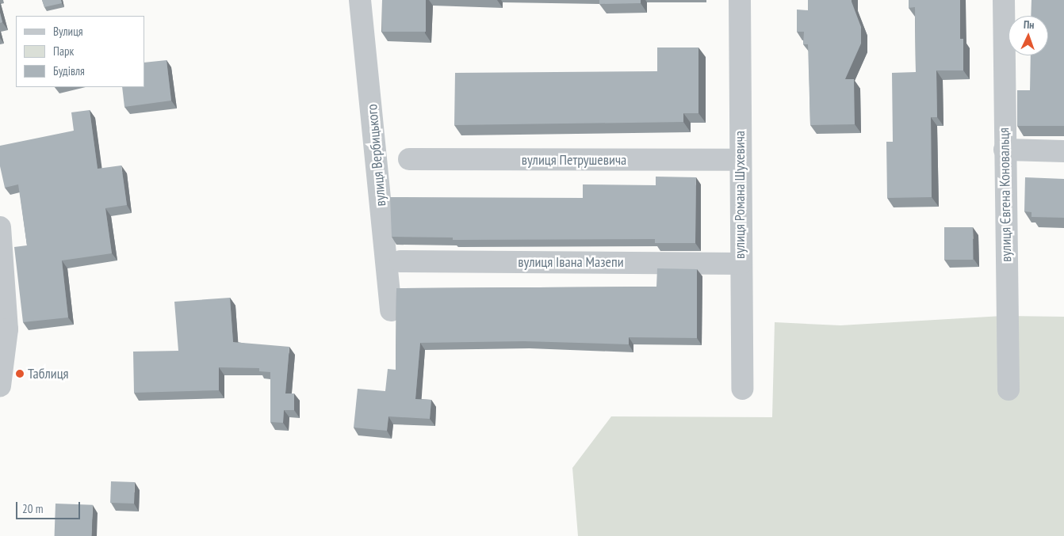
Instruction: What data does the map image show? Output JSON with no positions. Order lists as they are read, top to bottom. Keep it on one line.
{"streets":{"street":["вулиця Вербицького","вулиця Петрушевича","вулиця Романа Шухевича","вулиця Євгена Коновальця","вулиця Івана Мазепи"]},"crossings":[["вулиця Петрушевича","вулиця Романа Шухевича"],["вулиця Романа Шухевича","вулиця Івана Мазепи"]],"places":["Таблиця"],"legend":["Вулиця","Парк","Будівля"],"scale_bar":"20 m","north":"top"}
